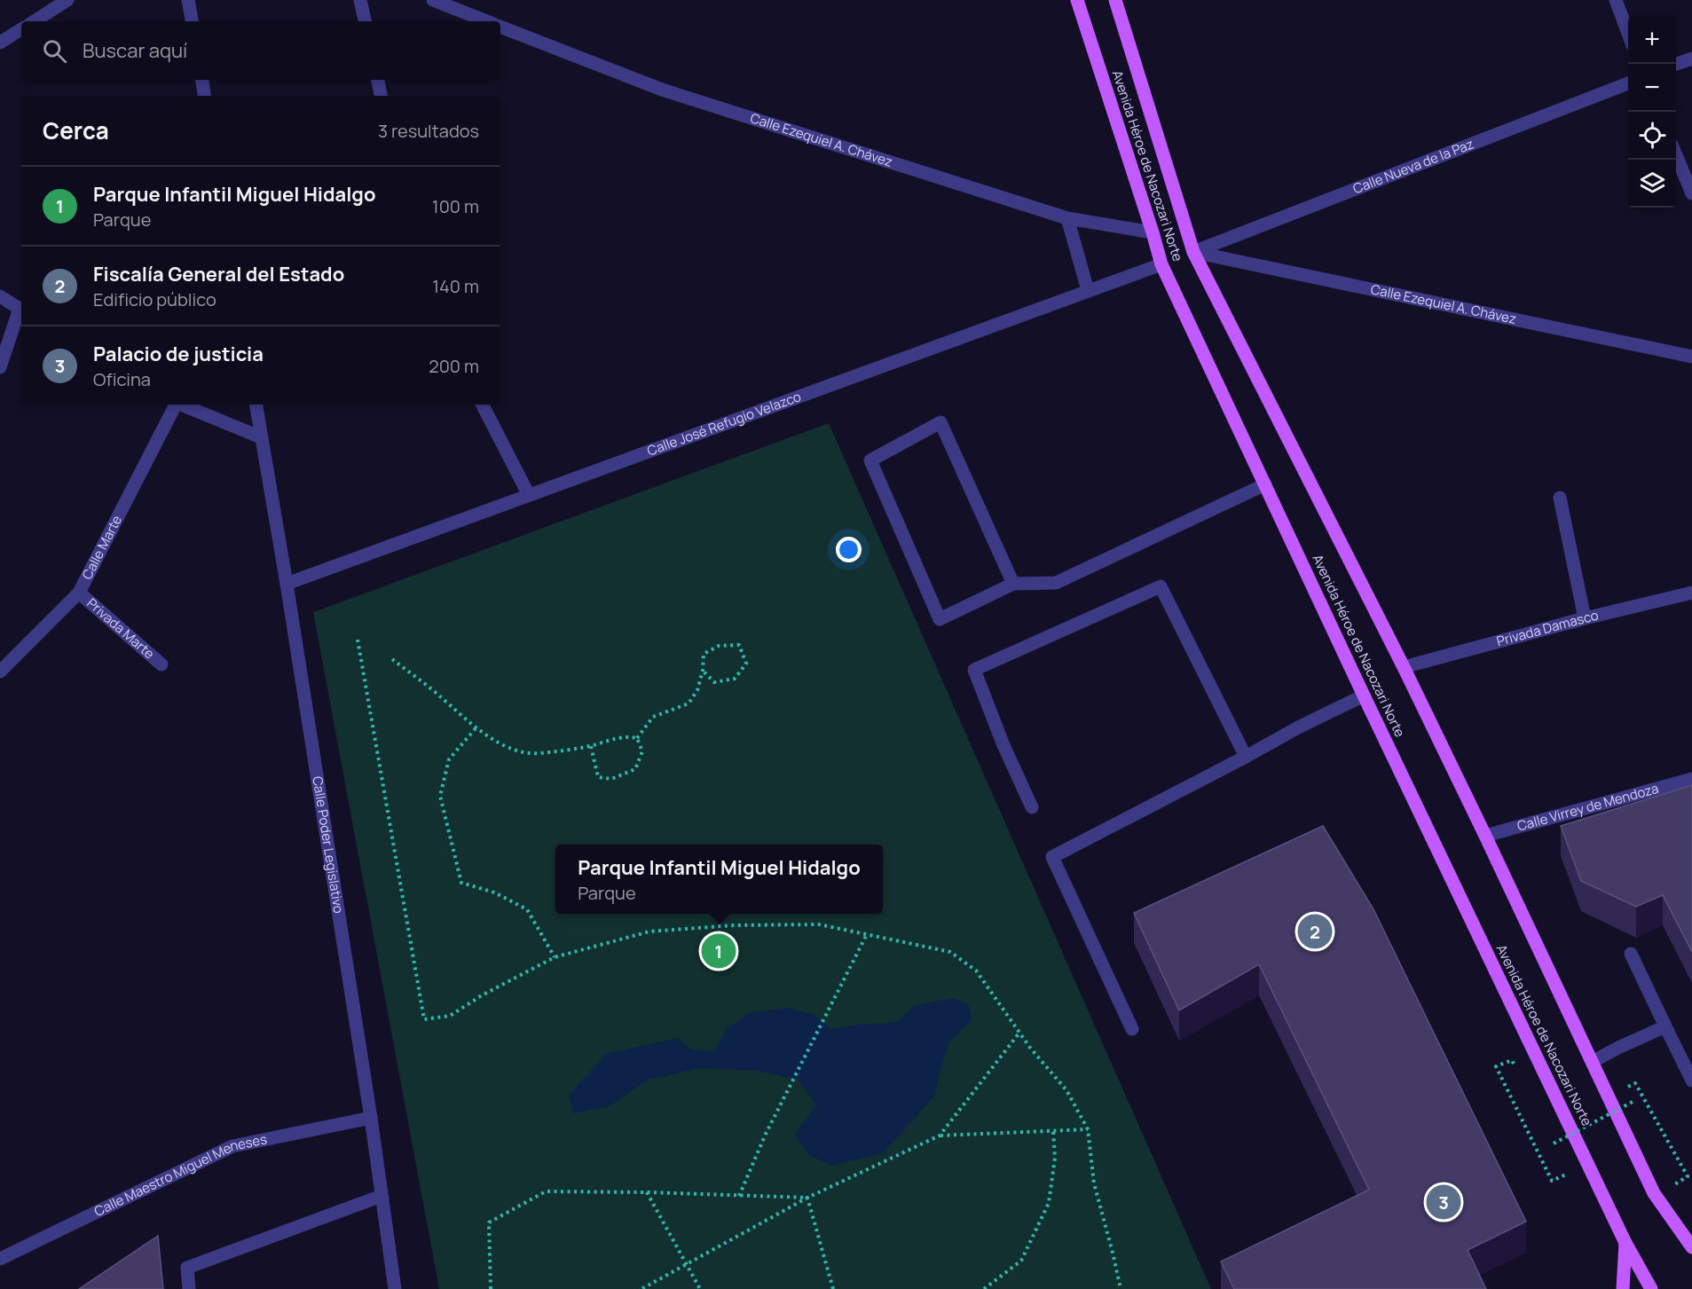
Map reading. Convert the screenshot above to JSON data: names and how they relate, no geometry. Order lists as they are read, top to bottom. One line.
{"streets":{"main road":["Avenida Héroe de Nacozari Norte"],"street":["Calle Ezequiel A. Chávez","Calle Nueva de la Paz","Calle José Refugio Velazco","Calle Marte","Privada Damasco","Privada Marte","Calle Virrey de Mendoza","Calle Poder Legislativo","Calle Maestro Miguel Meneses"]},"crossings":[["Calle Ezequiel A. Chávez","Avenida Héroe de Nacozari Norte"],["Calle Ezequiel A. Chávez","Calle Nueva de la Paz"],["Avenida Héroe de Nacozari Norte","Calle Nueva de la Paz"],["Avenida Héroe de Nacozari Norte","Calle José Refugio Velazco"],["Avenida Héroe de Nacozari Norte","Privada Damasco"],["Avenida Héroe de Nacozari Norte","Calle Virrey de Mendoza"],["Calle José Refugio Velazco","Calle Poder Legislativo"],["Calle Marte","Privada Marte"],["Calle Poder Legislativo","Calle Maestro Miguel Meneses"]],"page":{"map_buttons":["+","−"],"search":"Buscar aquí","heading":["Cerca","3 resultados"],"list":[{"mark":"1","name":"Parque Infantil Miguel Hidalgo","note":"Parque","value":"100 m"},{"mark":"2","name":"Fiscalía General del Estado","note":"Edificio público","value":"140 m"},{"mark":"3","name":"Palacio de justicia","note":"Oficina","value":"200 m"}],"popup":["Parque Infantil Miguel Hidalgo","Parque"],"pins":["2","1","3"]}}
